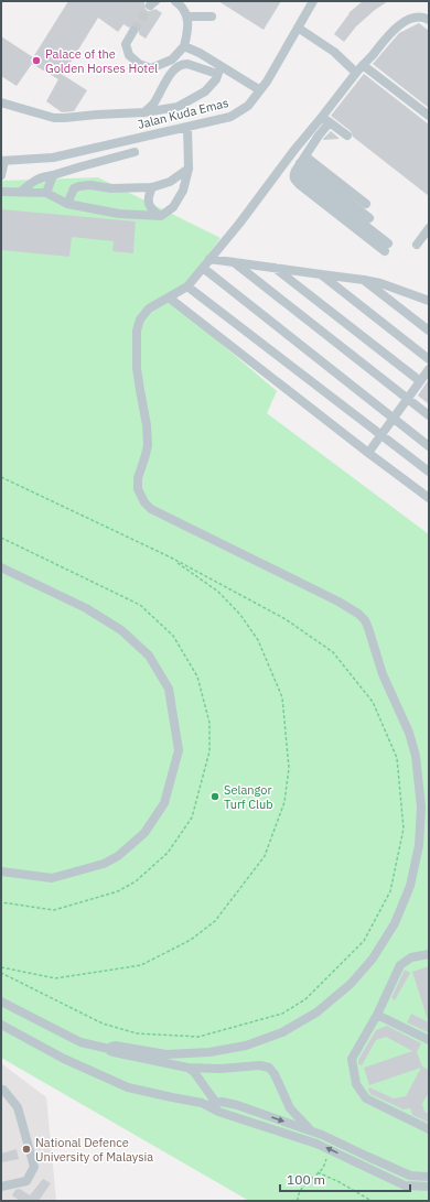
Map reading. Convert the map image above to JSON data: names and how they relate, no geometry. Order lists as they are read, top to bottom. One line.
{"streets":{"street":["Jalan Kuda Emas"]},"places":["Palace of the Golden Horses Hotel","Selangor Turf Club","National Defence University of Malaysia"],"scale_bar":"100 m"}
